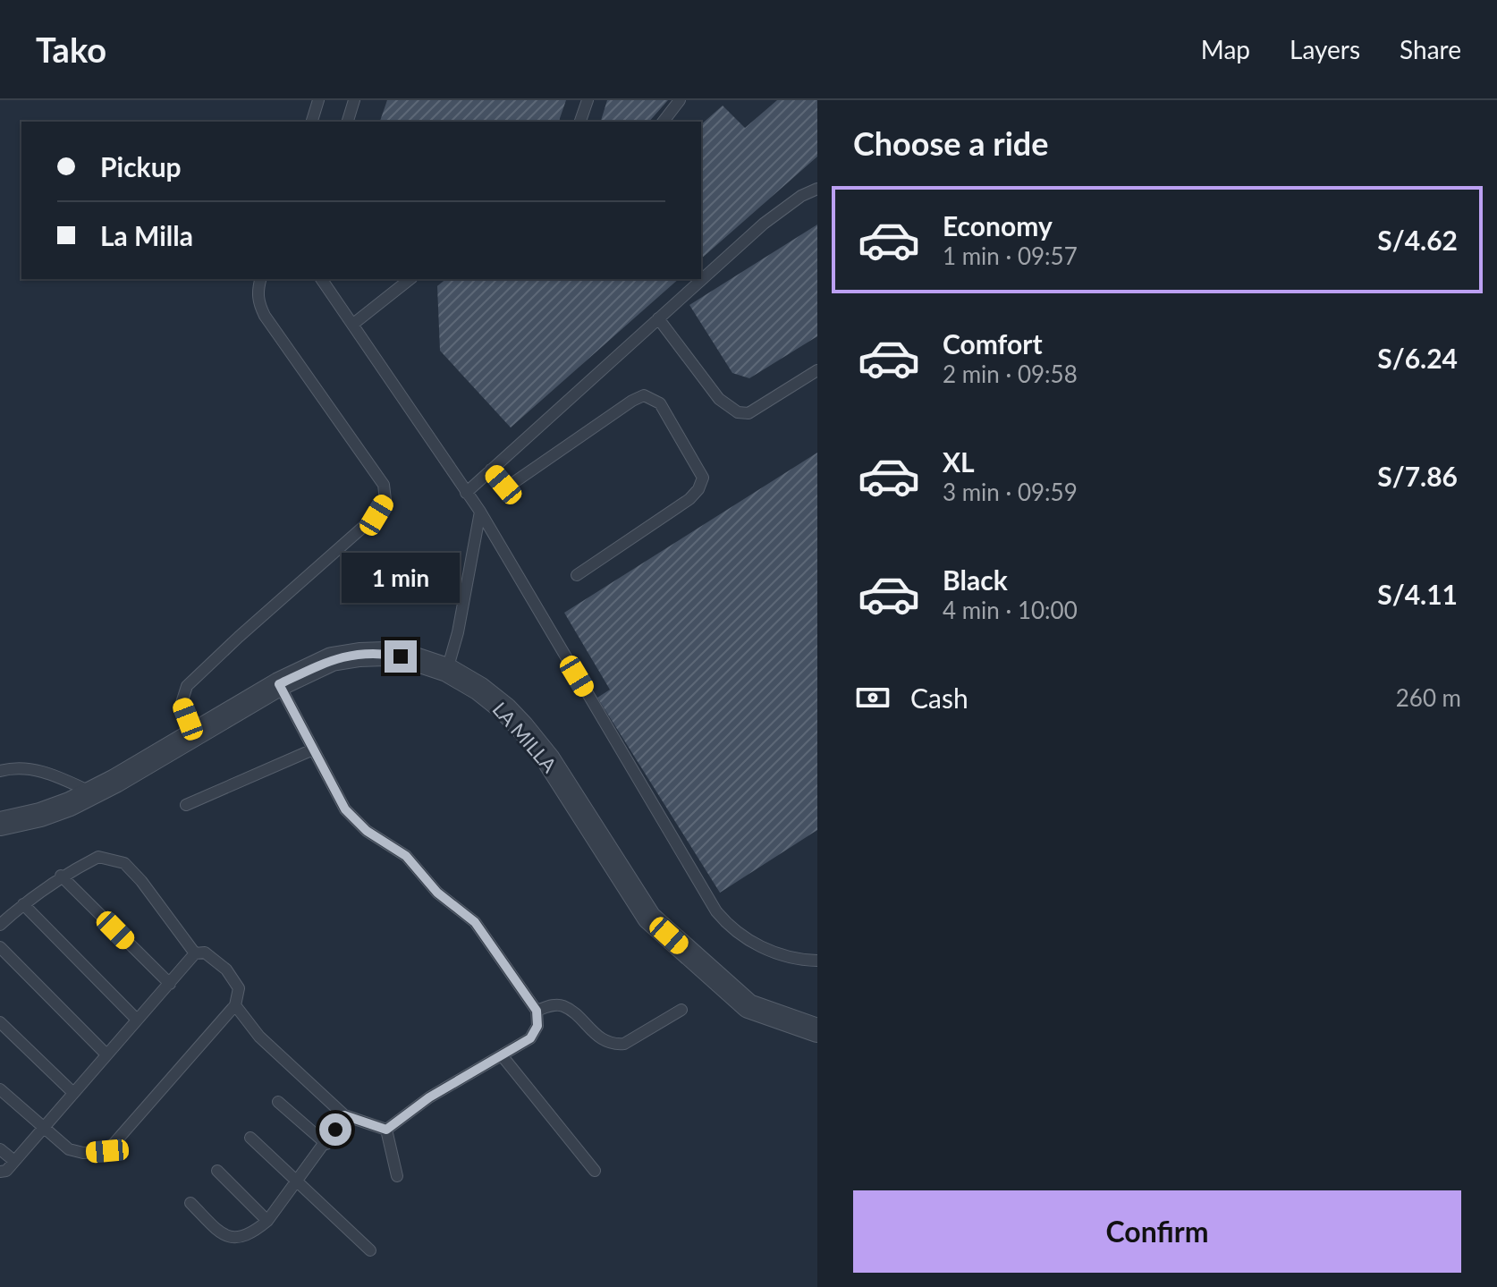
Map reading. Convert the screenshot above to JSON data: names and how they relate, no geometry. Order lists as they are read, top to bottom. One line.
{"streets":{"street":["LA MILLA"]},"page":{"header":"Tako","nav":["Map","Layers","Share"],"heading":"Choose a ride","banner":["Pickup","La Milla"],"list":[{"name":"Economy","note":"1 min · 09:57","value":"S/4.62"},{"name":"Comfort","note":"2 min · 09:58","value":"S/6.24"},{"name":"XL","note":"3 min · 09:59","value":"S/7.86"},{"name":"Black","note":"4 min · 10:00","value":"S/4.11"}],"bubble":"1 min","pay":["Cash","260 m"],"buttons":"Confirm"}}
